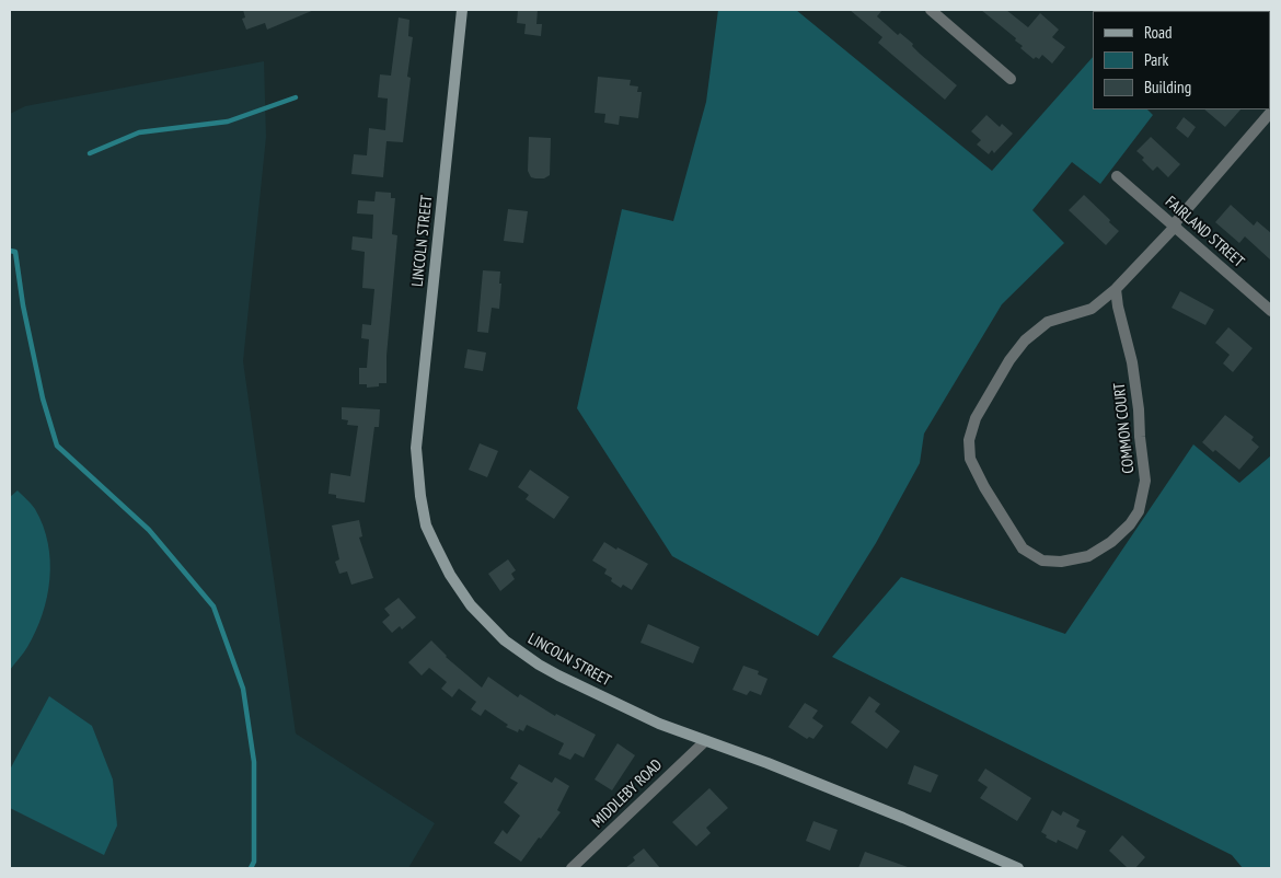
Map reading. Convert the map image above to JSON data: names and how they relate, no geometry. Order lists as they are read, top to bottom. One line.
{"streets":{"street":["FAIRLAND STREET","LINCOLN STREET","COMMON COURT","MIDDLEBY ROAD"]},"crossings":[["FAIRLAND STREET","COMMON COURT"],["LINCOLN STREET","MIDDLEBY ROAD"]],"legend":["Road","Park","Building"]}
